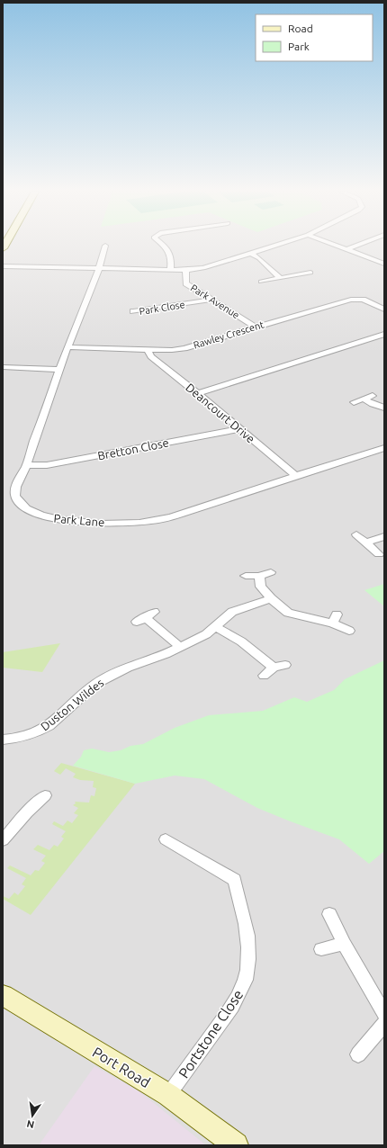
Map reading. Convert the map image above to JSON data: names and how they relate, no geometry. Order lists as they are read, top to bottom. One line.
{"streets":{"street":["Park Avenue","Park Close","Rawley Crescent","Deancourt Drive","Bretton Close","Park Lane","Duston Wildes","Portstone Close","Port Road"]},"crossings":[["Park Avenue","Park Close"],["Park Avenue","Rawley Crescent"],["Rawley Crescent","Deancourt Drive"],["Rawley Crescent","Park Lane"],["Deancourt Drive","Bretton Close"],["Deancourt Drive","Park Lane"],["Bretton Close","Park Lane"],["Portstone Close","Port Road"]],"legend":["Road","Park"],"north":"bottom"}
